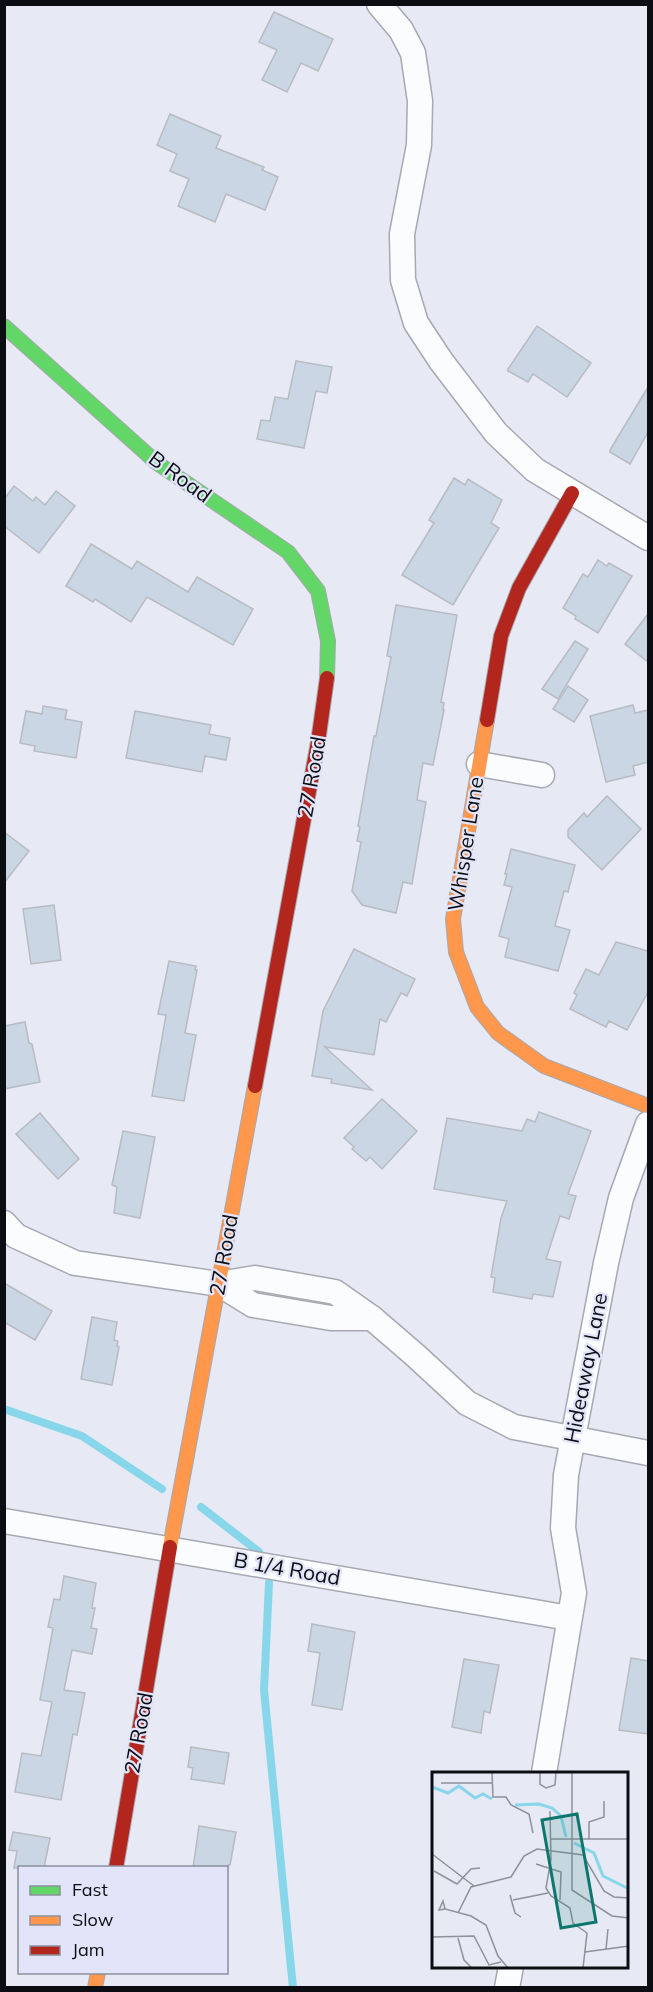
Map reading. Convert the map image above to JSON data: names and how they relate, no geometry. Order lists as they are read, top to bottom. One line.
{"streets":{"street":["B Road","27 Road","Whisper Lane","Hideaway Lane","B 1/4 Road"]},"crossings":[["B Road","27 Road"],["27 Road","B 1/4 Road"],["Hideaway Lane","B 1/4 Road"]],"legend":["Fast","Slow","Jam"]}
